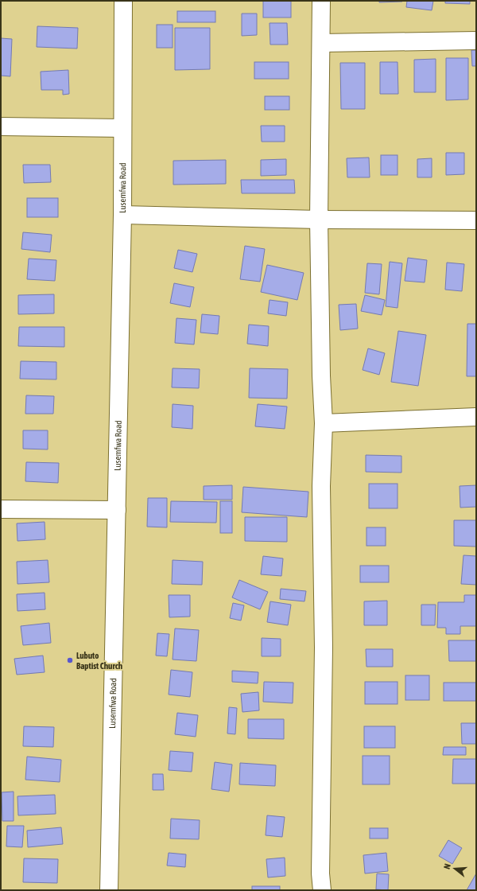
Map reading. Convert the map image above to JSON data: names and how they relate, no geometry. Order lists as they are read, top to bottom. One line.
{"streets":{"street":["Lusemfwa Road"]},"places":["Lubuto Baptist Church"],"north":"left"}
